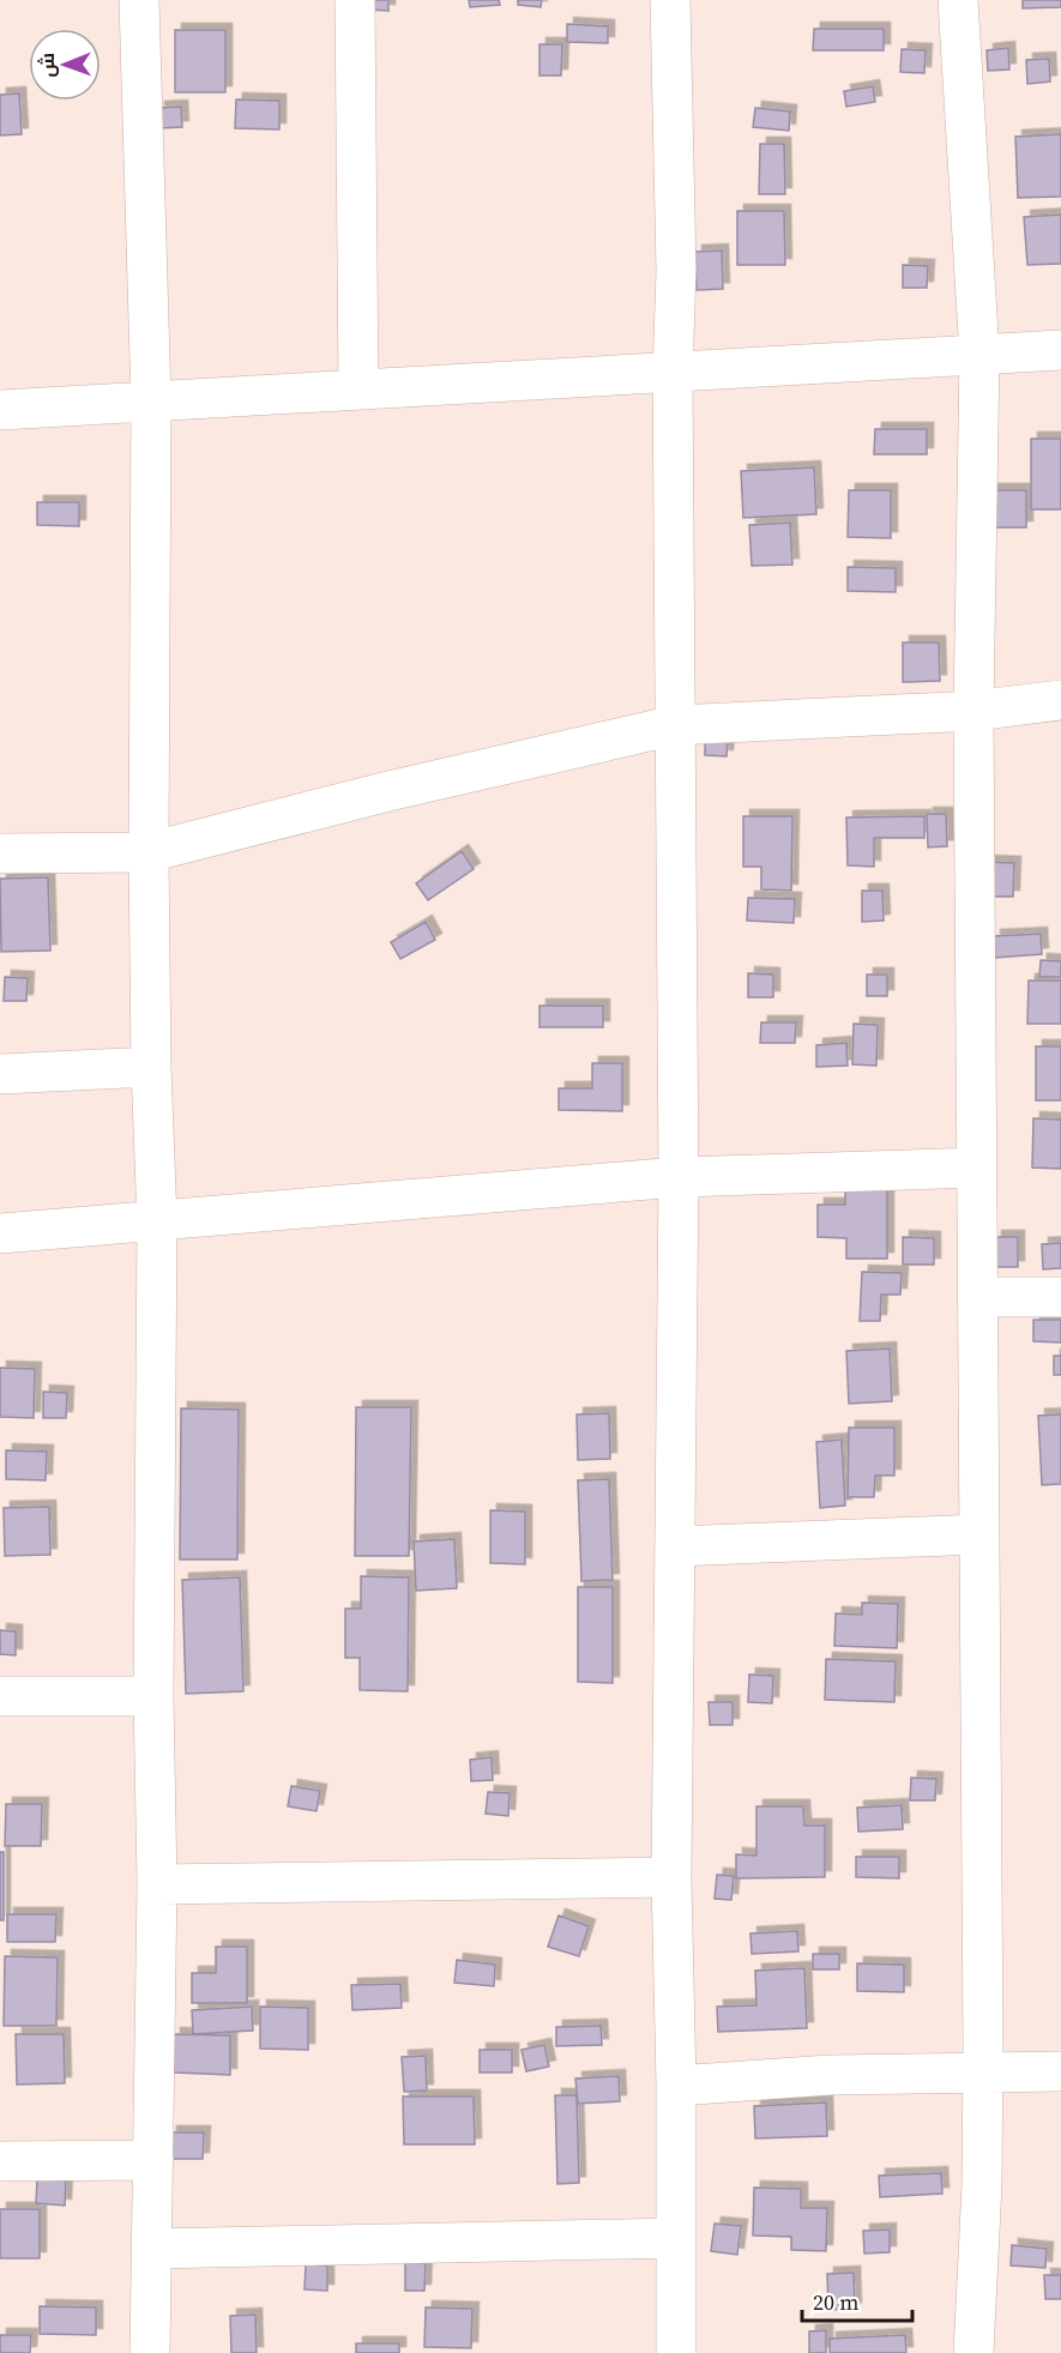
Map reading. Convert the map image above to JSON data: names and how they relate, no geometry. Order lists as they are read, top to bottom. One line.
{"scale_bar":"20 m","north":"left"}
